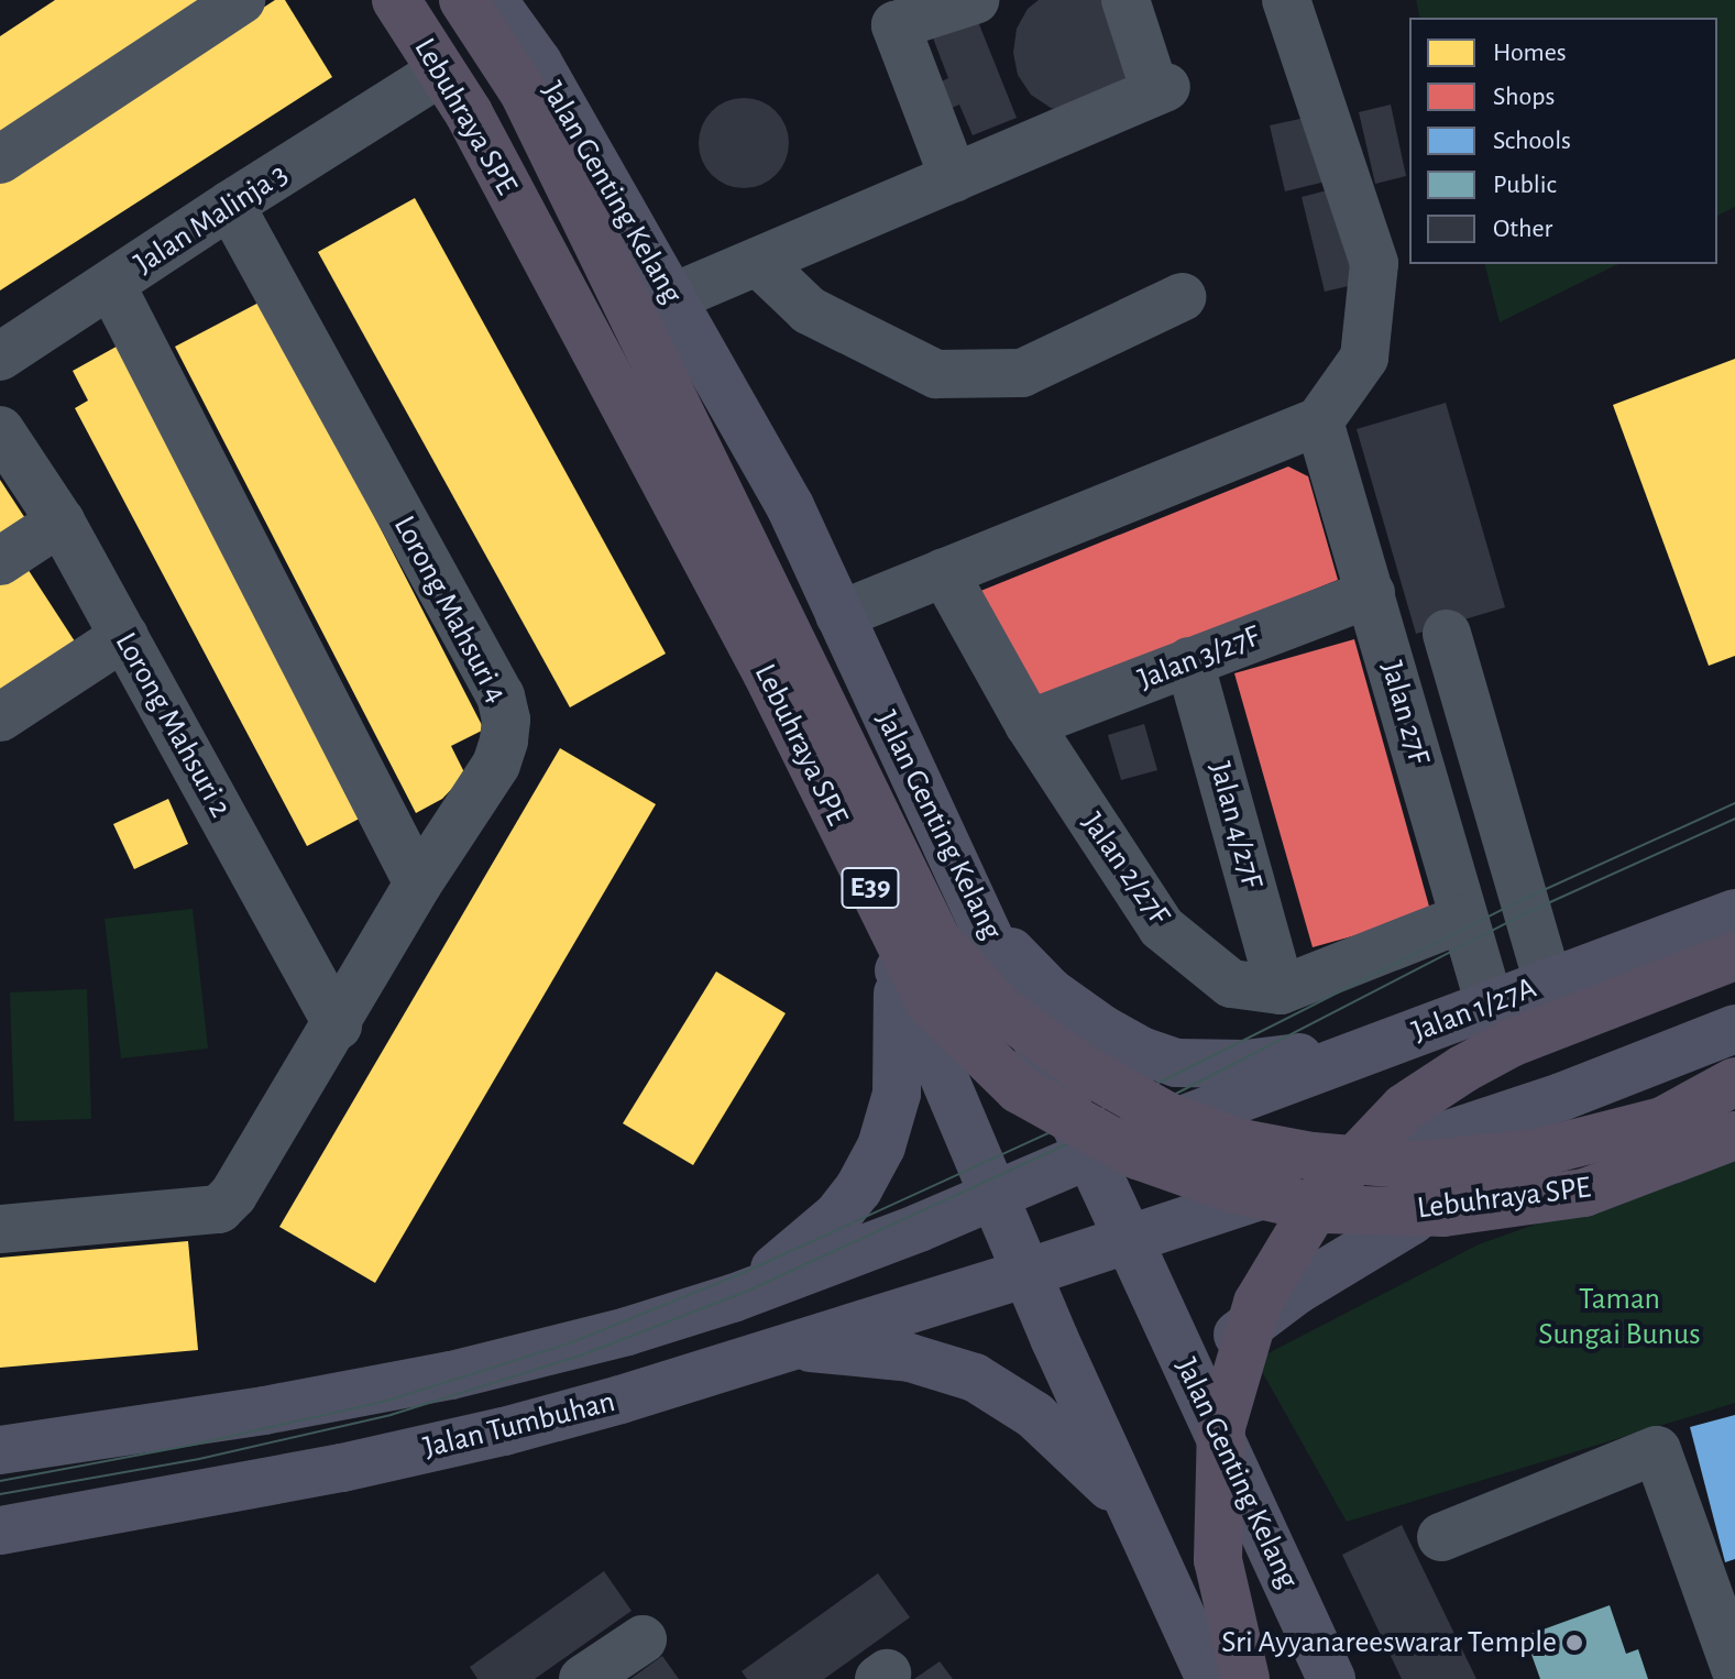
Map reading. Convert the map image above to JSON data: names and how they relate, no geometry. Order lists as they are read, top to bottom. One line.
{"streets":{"highway":["Lebuhraya SPE","E39"],"main road":["Jalan Genting Kelang","Jalan 1/27A","Jalan Tumbuhan"],"street":["Jalan Malinja 3","Lorong Mahsuri 4","Jalan 3/27F","Jalan 27F","Lorong Mahsuri 2","Jalan 4/27F","Jalan 2/27F"]},"crossings":[["Jalan Genting Kelang","Jalan 1/27A"],["Jalan Malinja 3","Lorong Mahsuri 4"],["Lorong Mahsuri 4","Lorong Mahsuri 2"],["Jalan 3/27F","Jalan 27F"],["Jalan 3/27F","Jalan 4/27F"],["Jalan 3/27F","Jalan 2/27F"],["Jalan 27F","Jalan 2/27F"],["Jalan 27F","Jalan 1/27A"],["Jalan 4/27F","Jalan 2/27F"],["Jalan 1/27A","Jalan Tumbuhan"]],"parks":["Taman Sungai Bunus"],"places":["Sri Ayyanareeswarar Temple"],"legend":["Homes","Shops","Schools","Public","Other"]}
